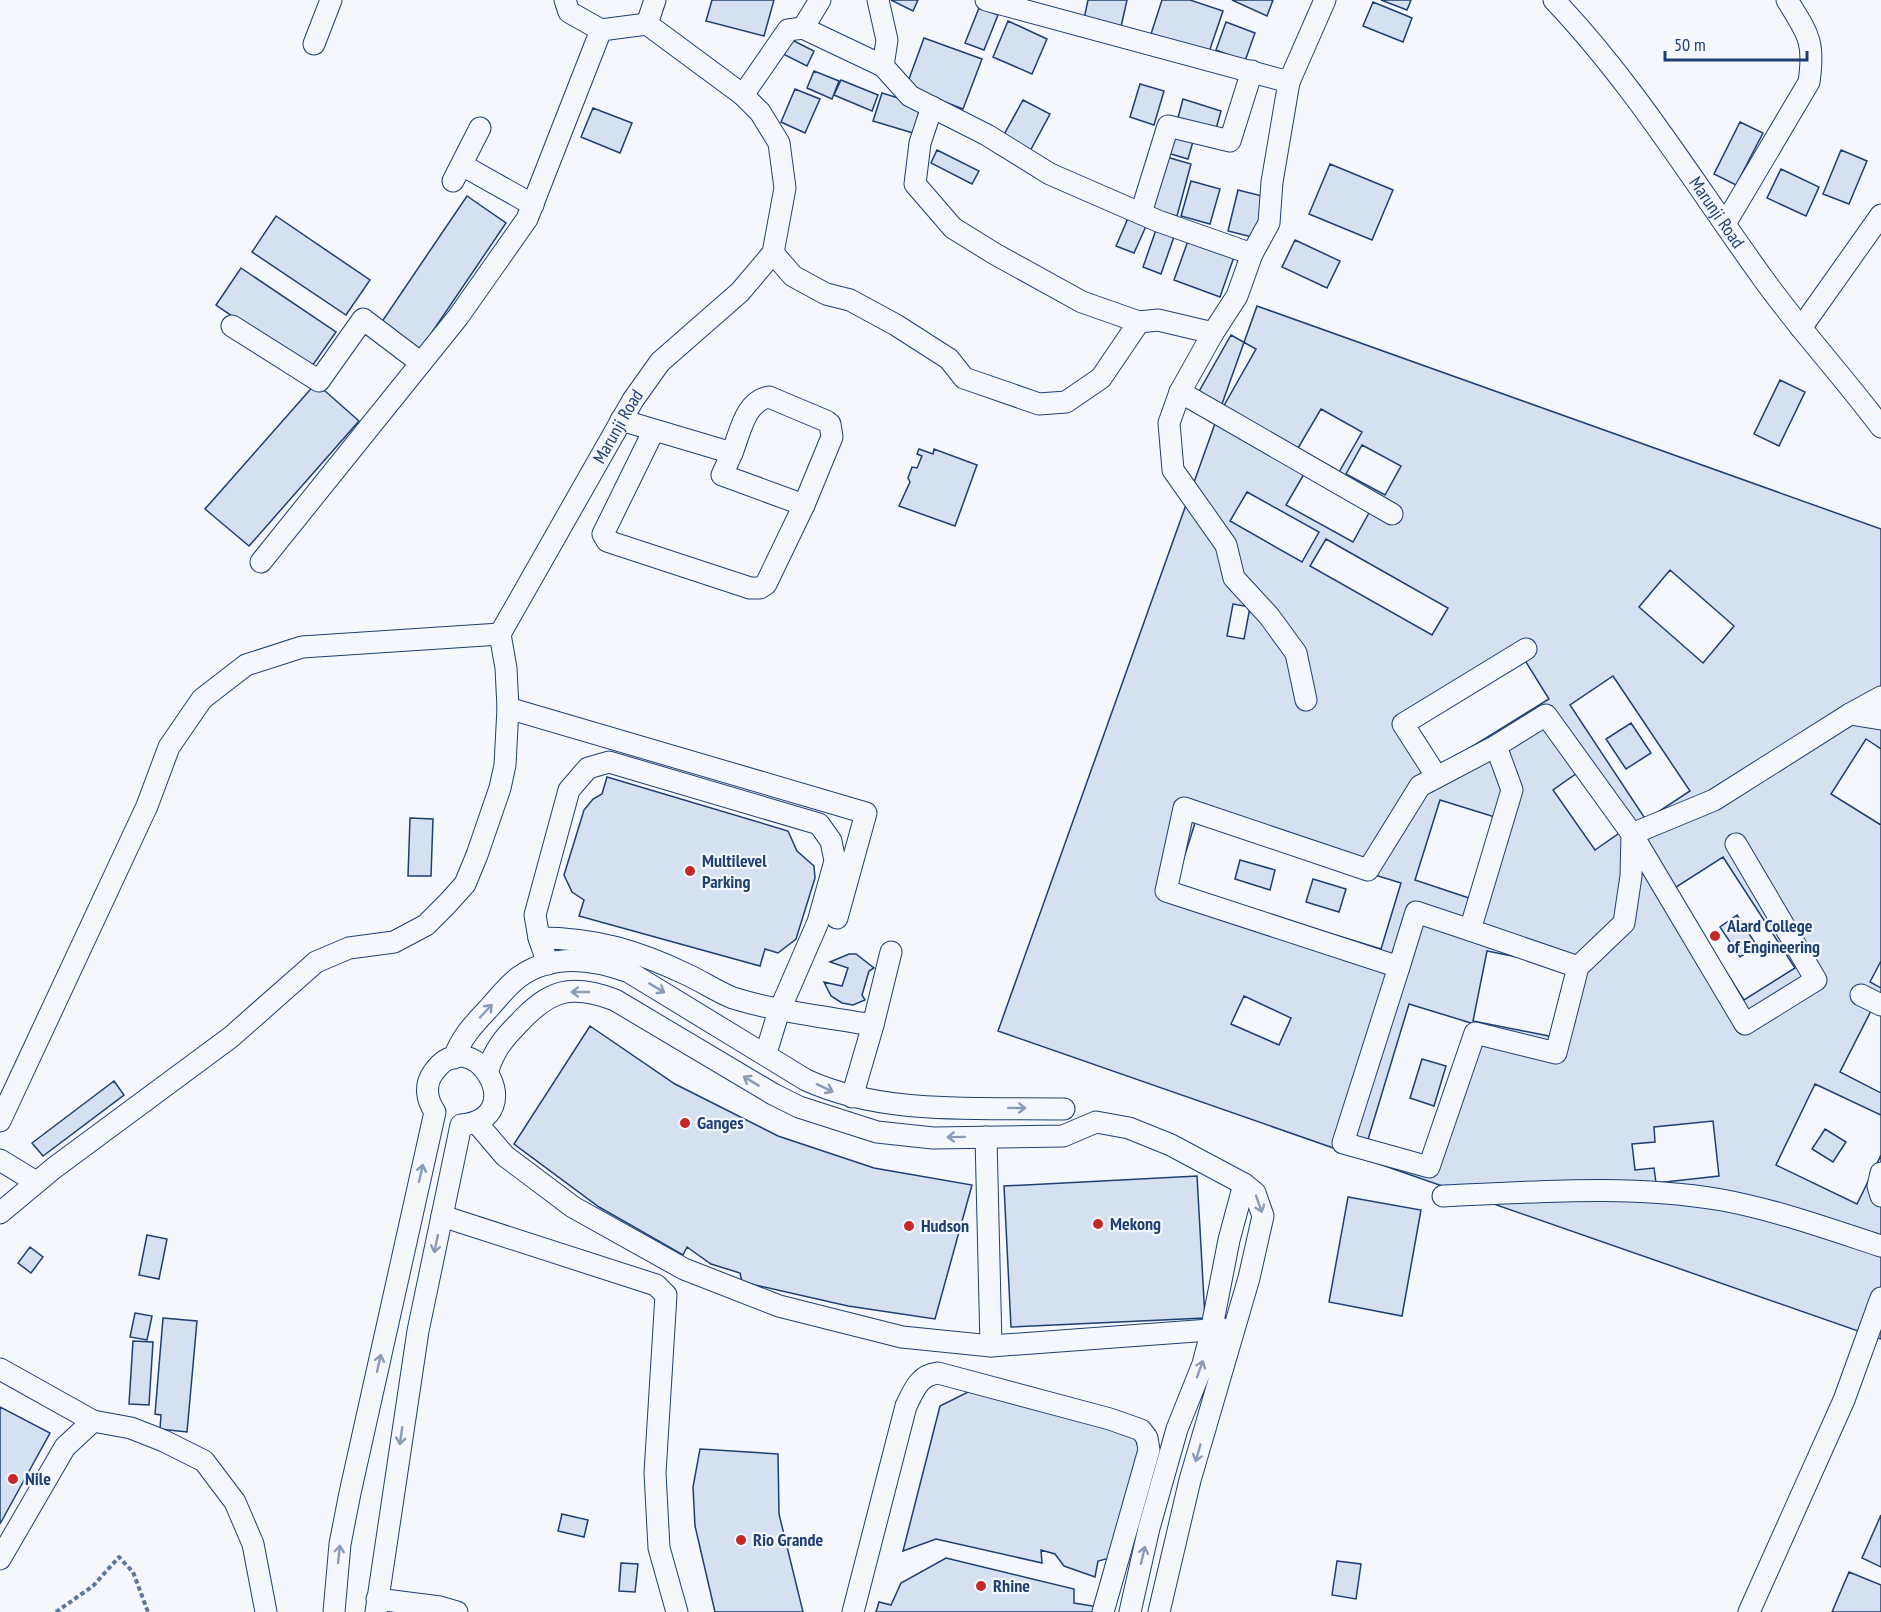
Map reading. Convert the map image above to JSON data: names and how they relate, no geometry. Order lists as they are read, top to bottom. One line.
{"streets":{"street":["Marunji Road"]},"places":["Multilevel Parking","Alard College of Engineering","Ganges","Mekong","Hudson","Nile","Rio Grande","Rhine"],"scale_bar":"50 m"}
